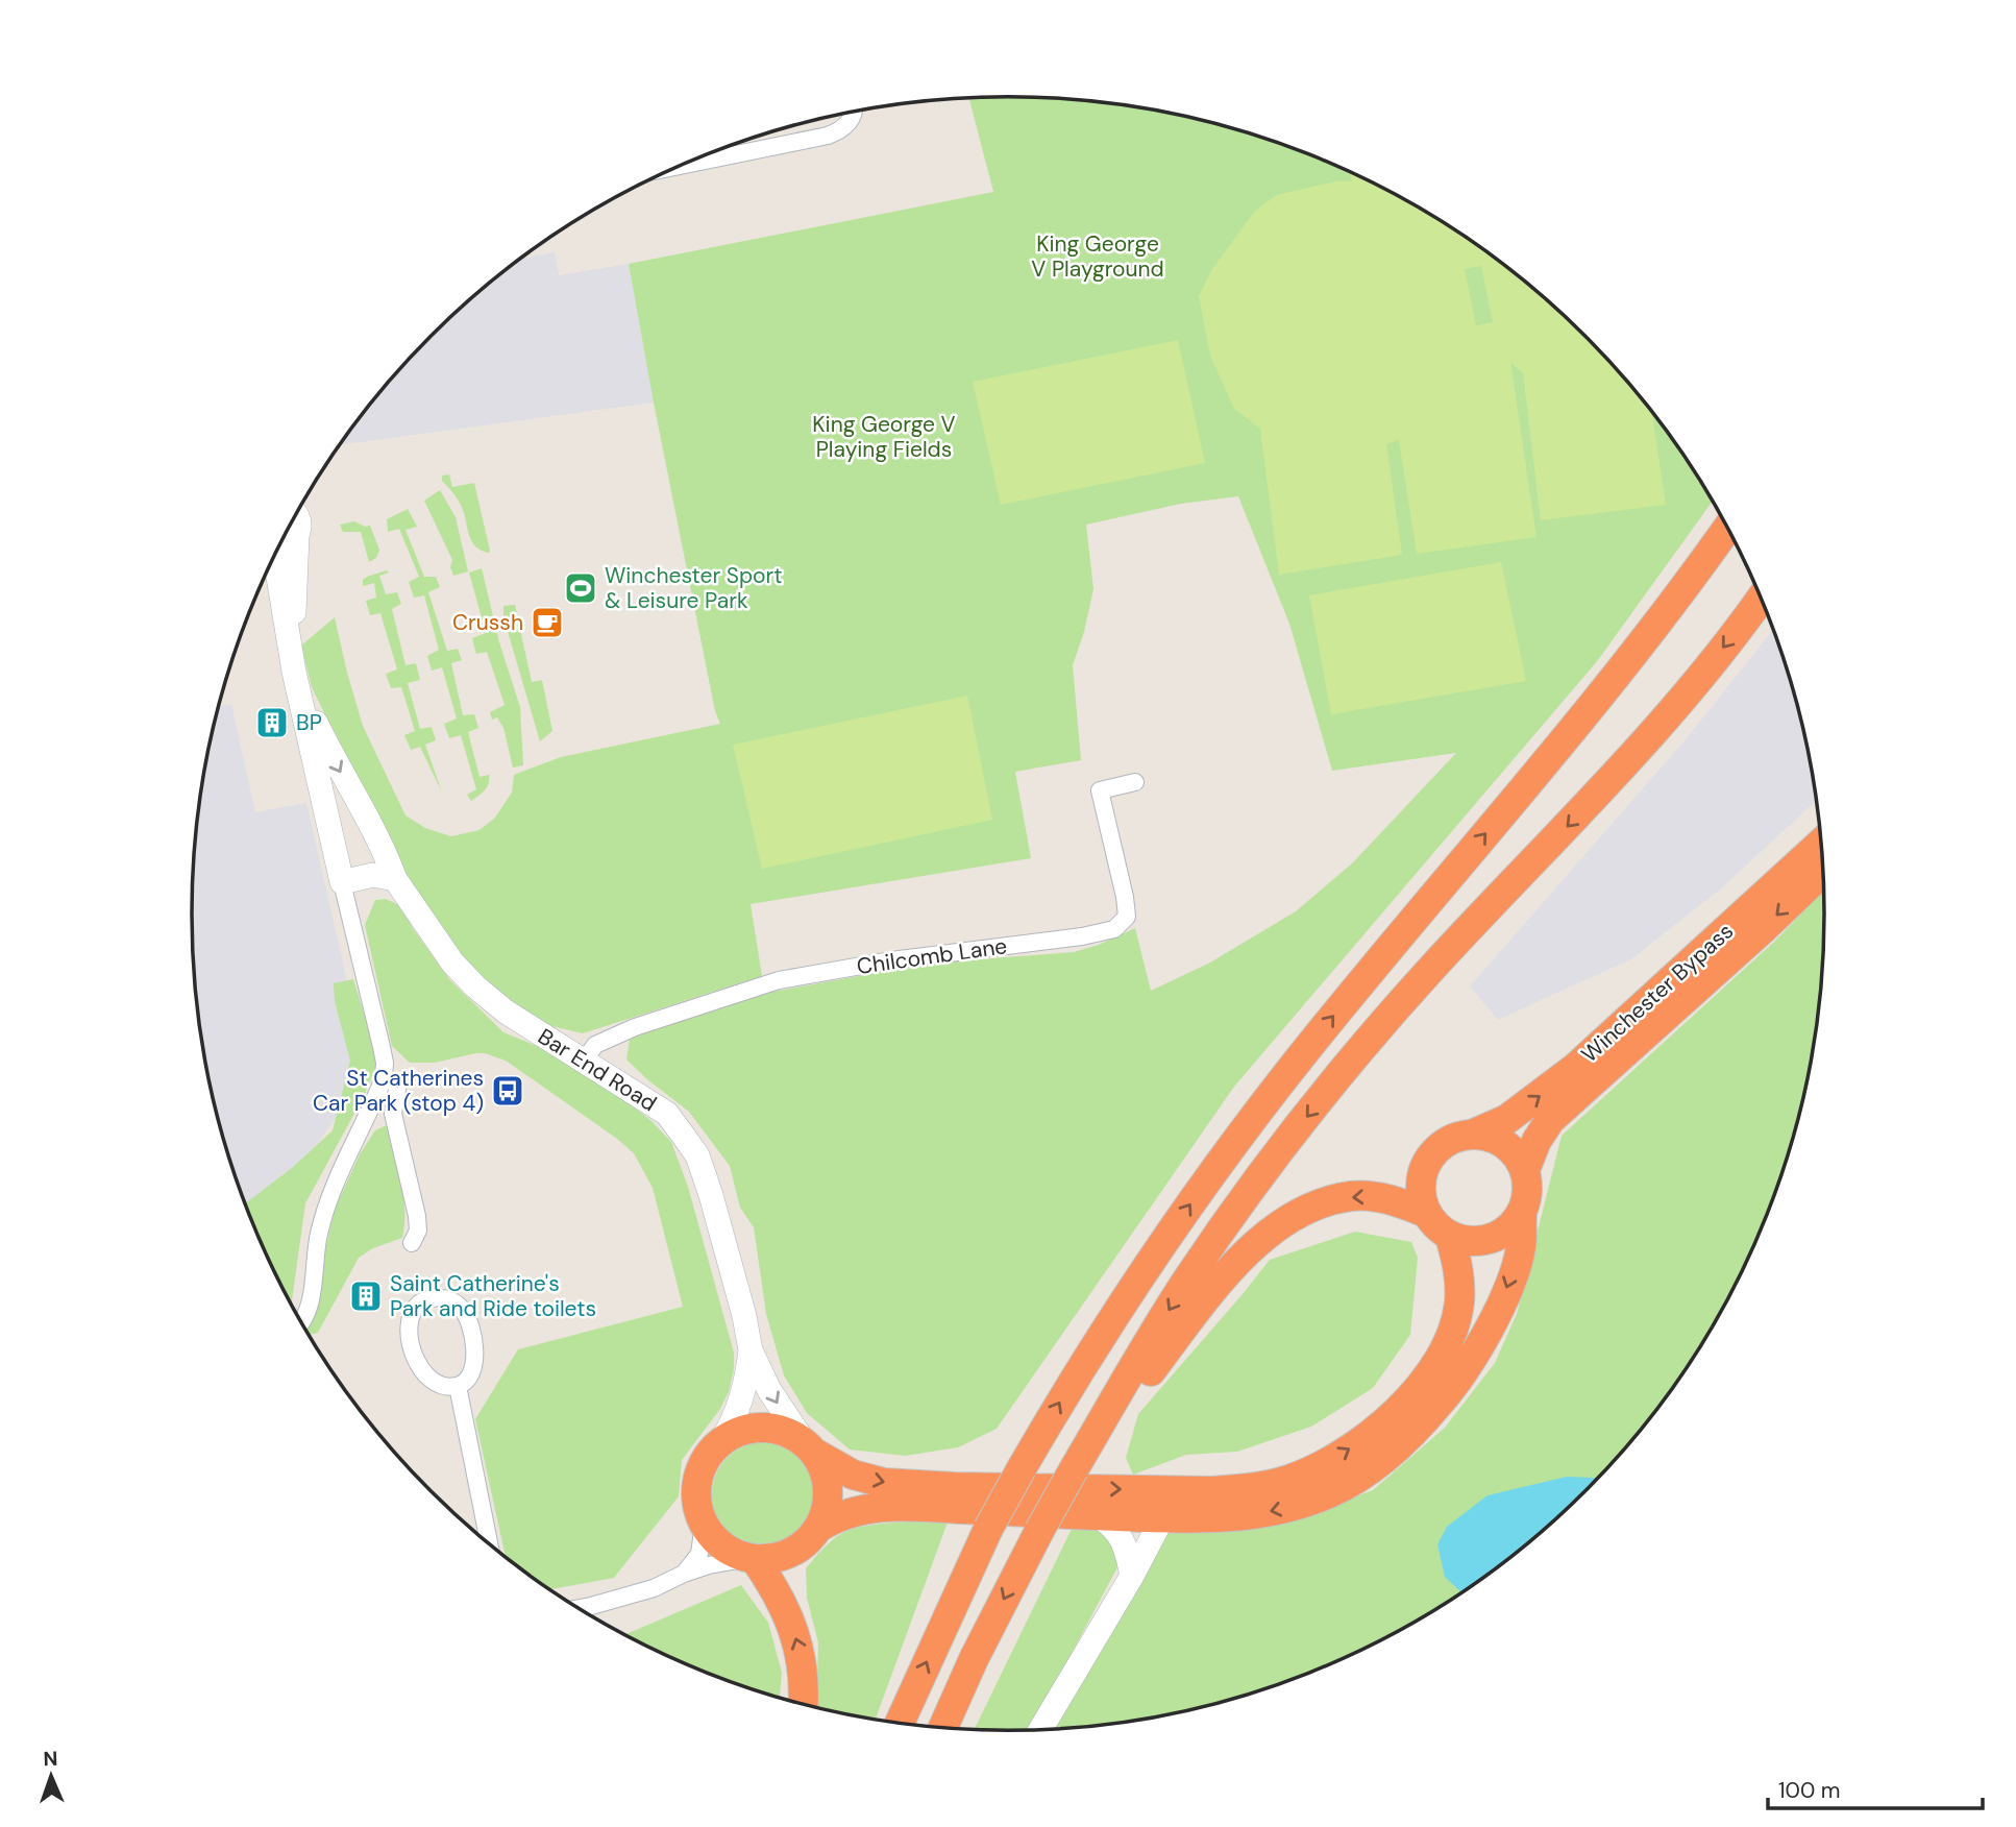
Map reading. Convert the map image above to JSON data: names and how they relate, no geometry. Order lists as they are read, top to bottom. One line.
{"streets":{"highway":["Winchester Bypass"],"main road":["Bar End Road"],"street":["Chilcomb Lane"]},"crossings":[["Chilcomb Lane","Bar End Road"]],"parks":["King George V Playground","King George V Playing Fields"],"places":{"sports":["Winchester Sport & Leisure Park"],"cafe":["Crussh"],"building":["BP","Saint Catherine's Park and Ride toilets"],"bus stop":["St Catherines Car Park (stop 4)"]},"scale_bar":"100 m","north":"top"}
